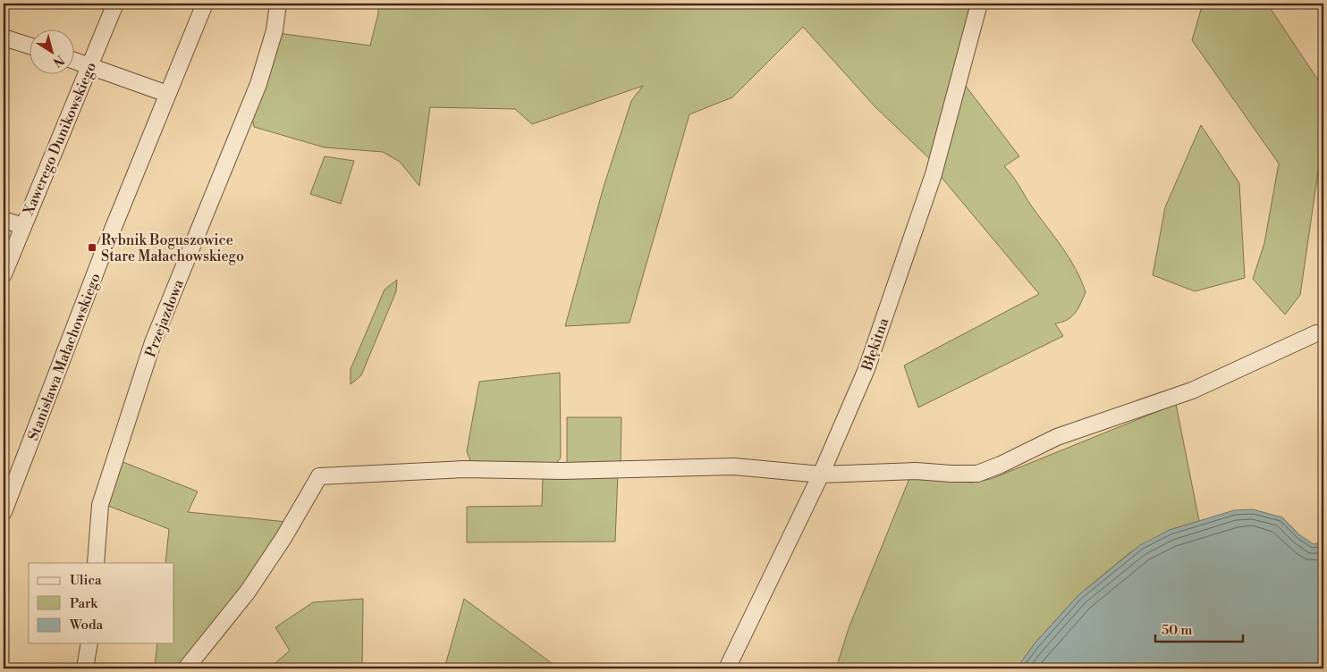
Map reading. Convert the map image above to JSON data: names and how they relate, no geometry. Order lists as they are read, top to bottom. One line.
{"streets":{"street":["Xawerego Dunikowskiego","Przejazdowa","Błękitna","Stanisława Małachowskiego"]},"places":{"transit":["Rybnik Boguszowice Stare Małachowskiego"]},"legend":["Ulica","Park","Woda"],"scale_bar":"50 m","north":"bottom right"}
